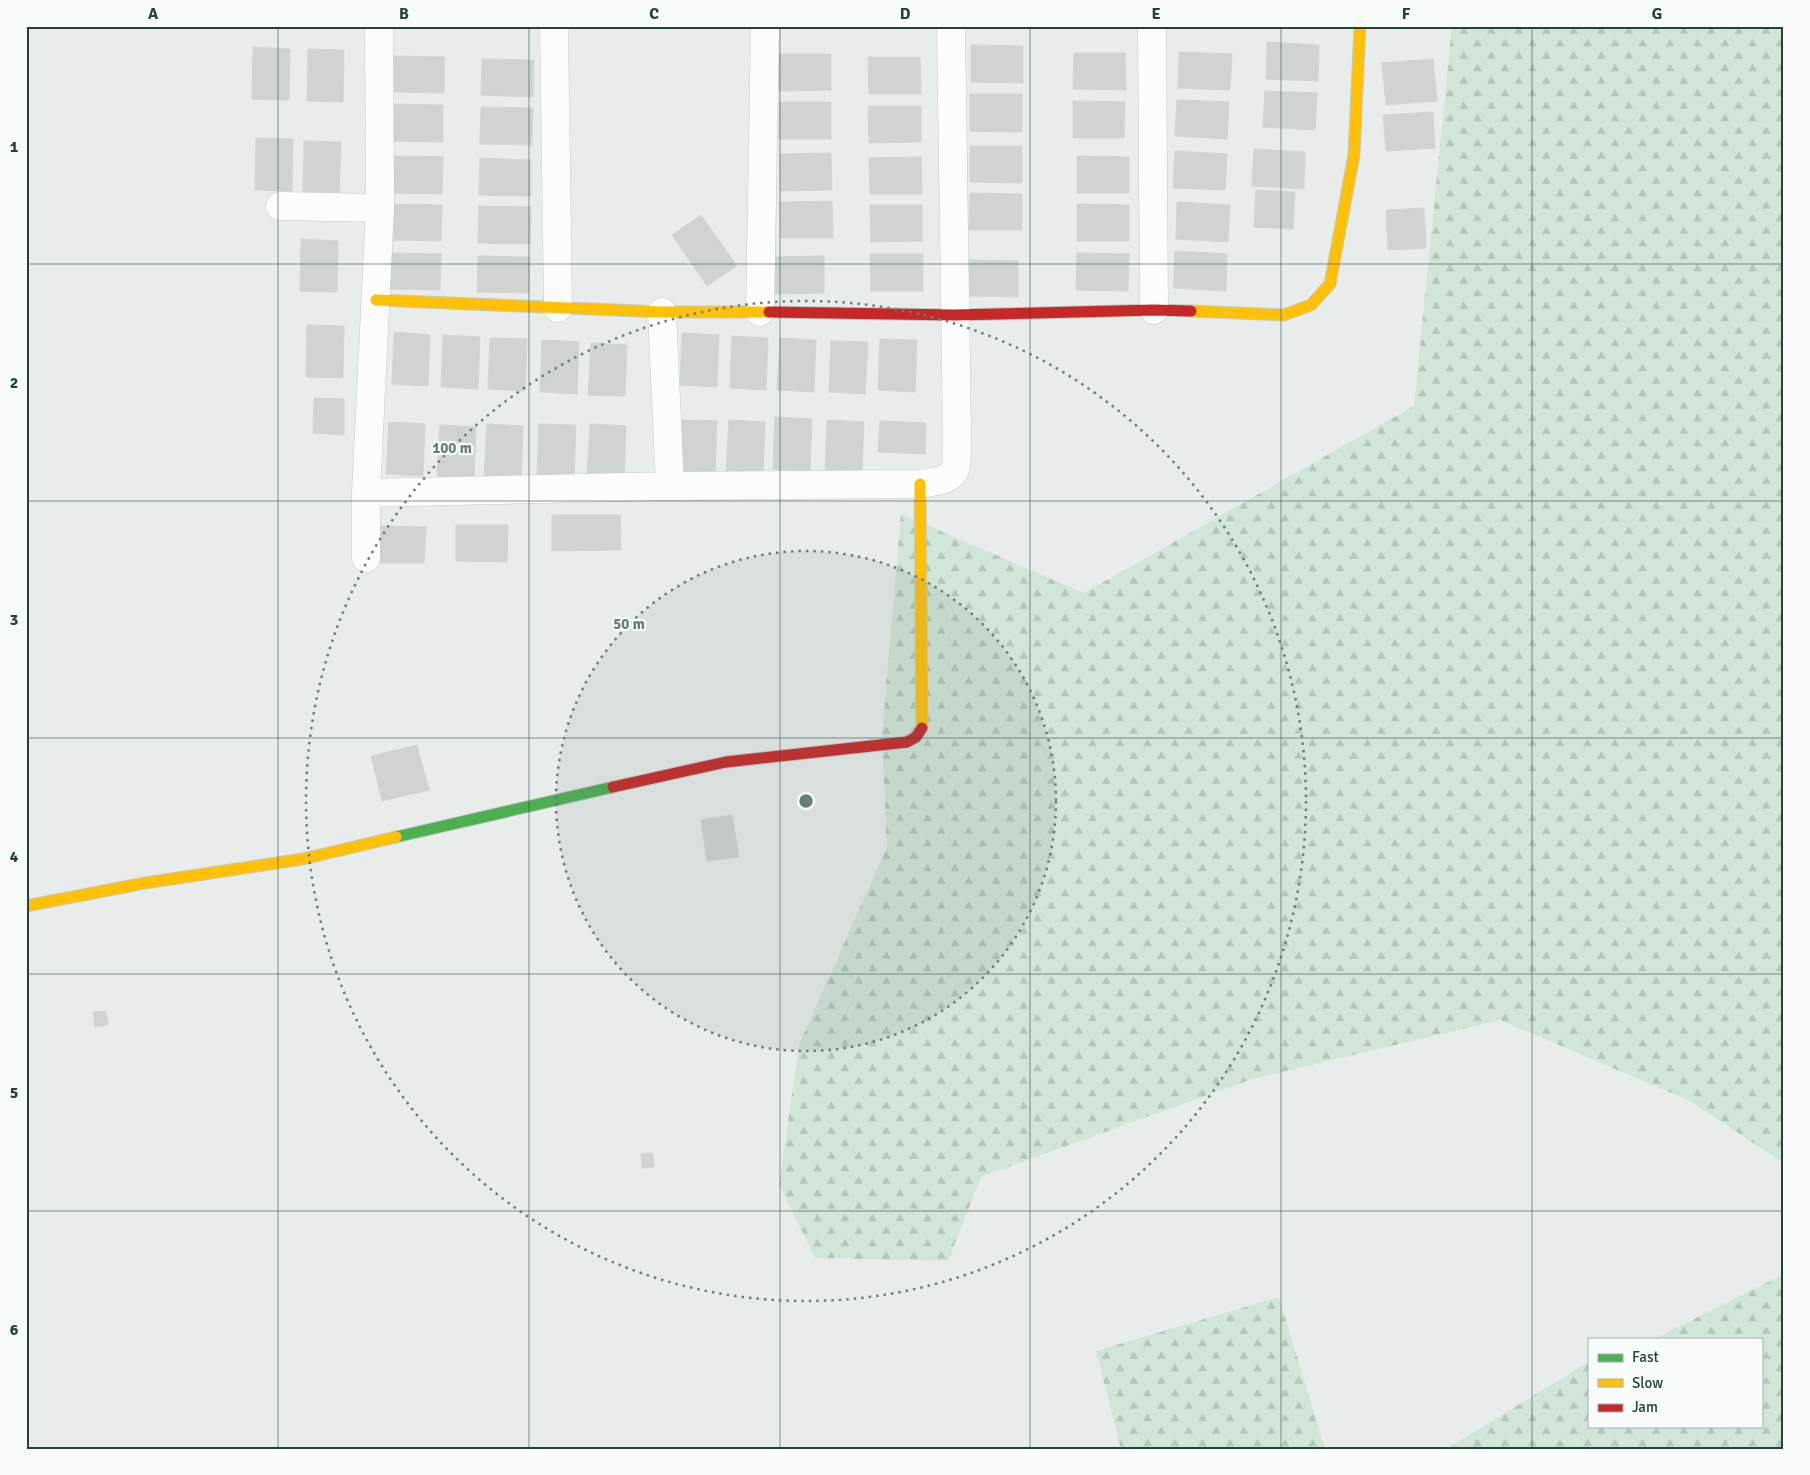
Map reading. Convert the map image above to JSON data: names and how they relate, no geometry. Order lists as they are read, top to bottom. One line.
{"legend":["Fast","Slow","Jam"],"grid":{"columns":["A","B","C","D","E","F","G"],"rows":["1","2","3","4","5","6"]},"rings":["100 m","50 m"]}
